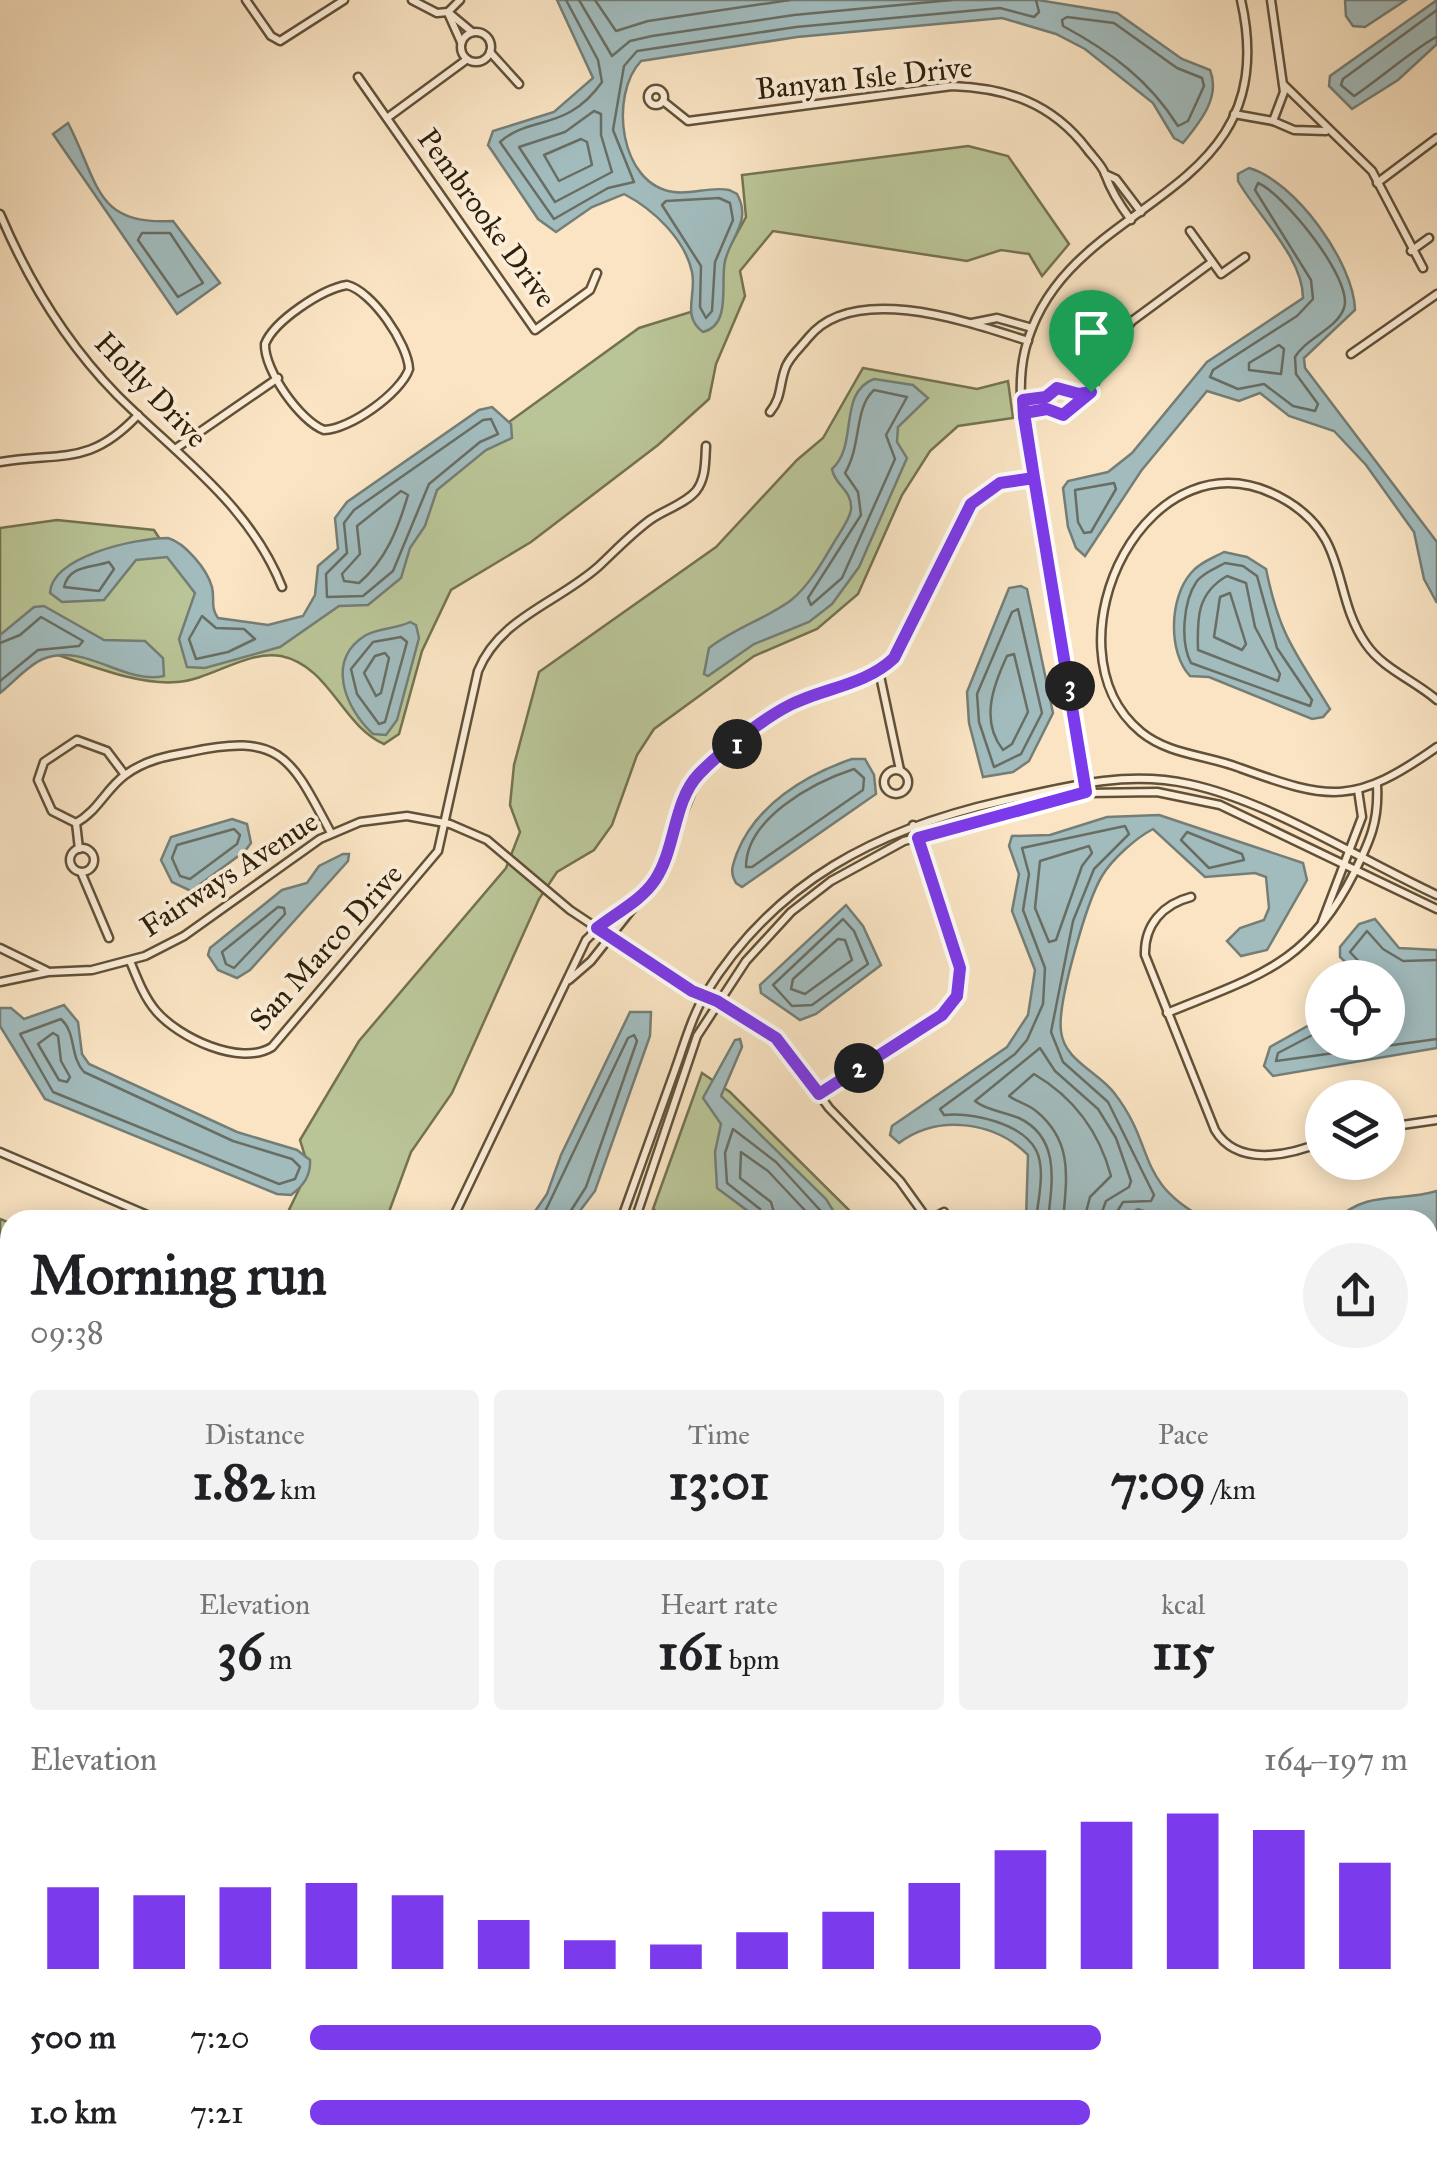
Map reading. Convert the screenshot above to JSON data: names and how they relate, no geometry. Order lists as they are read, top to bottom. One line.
{"streets":{"street":["Banyan Isle Drive","Pembrooke Drive","Holly Drive","Fairways Avenue","San Marco Drive"]},"crossings":[["Fairways Avenue","San Marco Drive"]],"page":{"pins":["3","1","2"],"heading":["Morning run","09:38"],"stats":[["Distance","1.82 km"],["Time","13:01"],["Pace","7:09 /km"],["Elevation","36 m"],["Heart rate","161 bpm"],["kcal","115"]],"chart":["Elevation","164–197 m"],"list":[{"name":"500 m","note":"7:20"},{"name":"1.0 km","note":"7:21"}]}}
